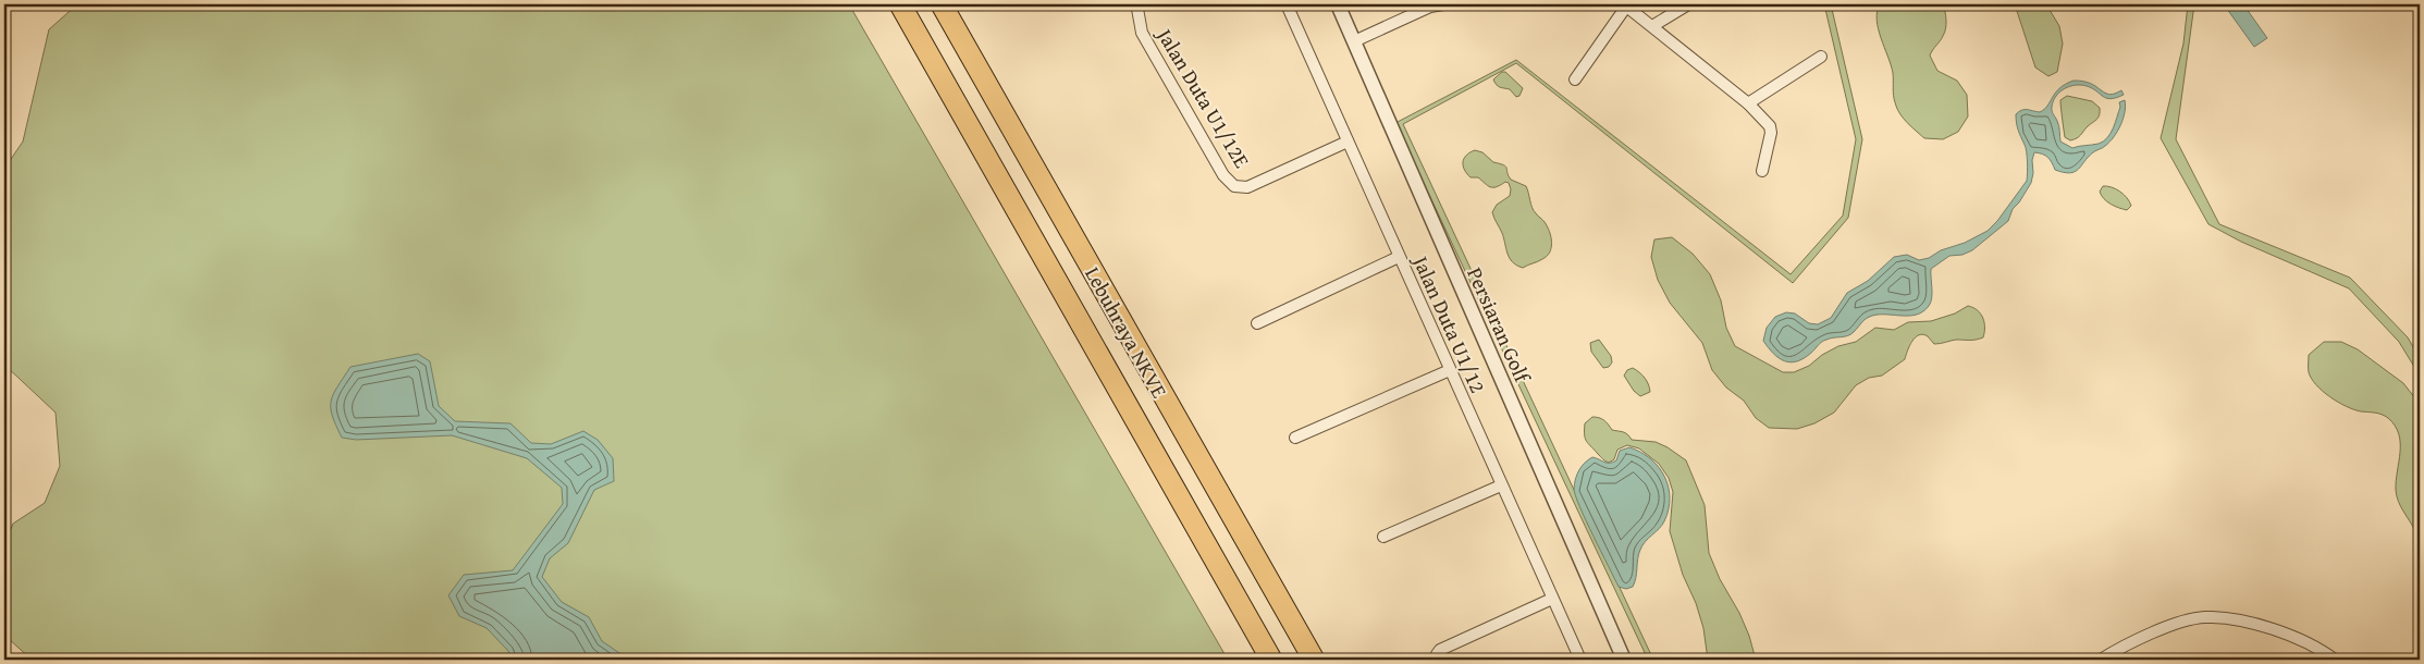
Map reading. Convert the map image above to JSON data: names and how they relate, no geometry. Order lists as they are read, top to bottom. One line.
{"streets":{"highway":["Lebuhraya NKVE"],"street":["Jalan Duta U1/12E","Jalan Duta U1/12","Persiaran Golf"]},"crossings":[["Jalan Duta U1/12E","Jalan Duta U1/12"]]}
